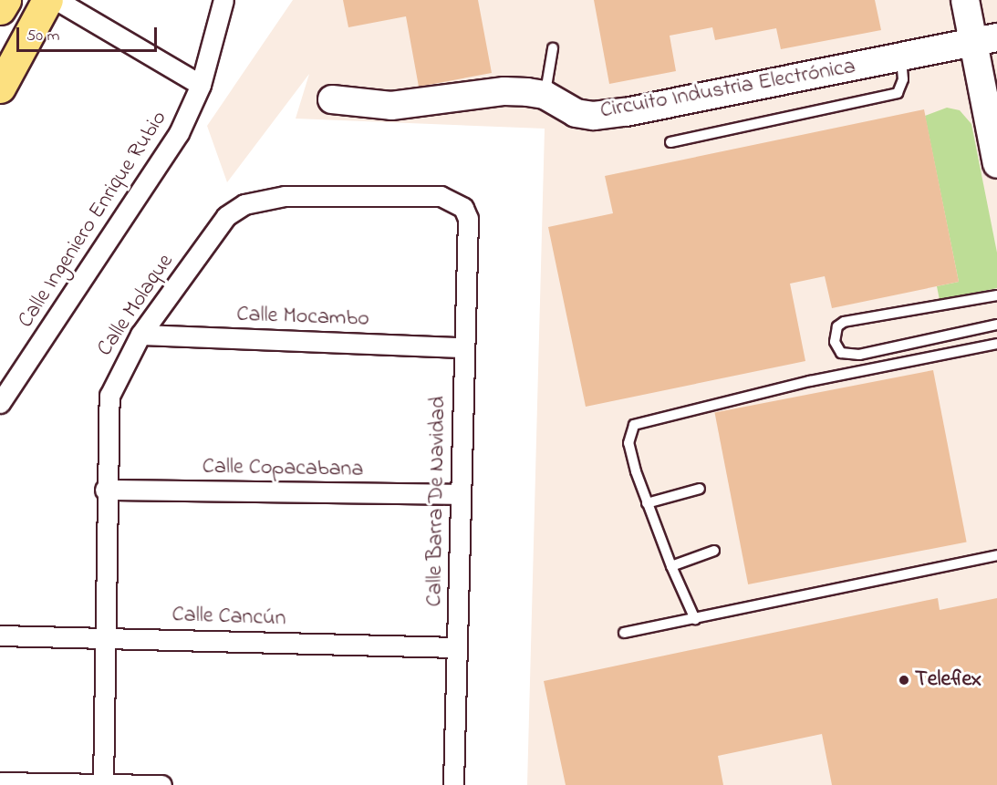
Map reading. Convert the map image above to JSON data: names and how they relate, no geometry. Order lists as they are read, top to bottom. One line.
{"streets":{"street":["Circuito Industria Electrónica","Calle Ingeniero Enrique Rubio","Calle Molaque","Calle Mocambo","Calle Copacabana","Calle Barra De Navidad","Calle Cancún"]},"crossings":[["Calle Molaque","Calle Mocambo"],["Calle Molaque","Calle Copacabana"],["Calle Molaque","Calle Barra De Navidad"],["Calle Molaque","Calle Cancún"],["Calle Mocambo","Calle Barra De Navidad"],["Calle Copacabana","Calle Barra De Navidad"],["Calle Barra De Navidad","Calle Cancún"]],"places":["Teleflex"],"scale_bar":"50 m"}
